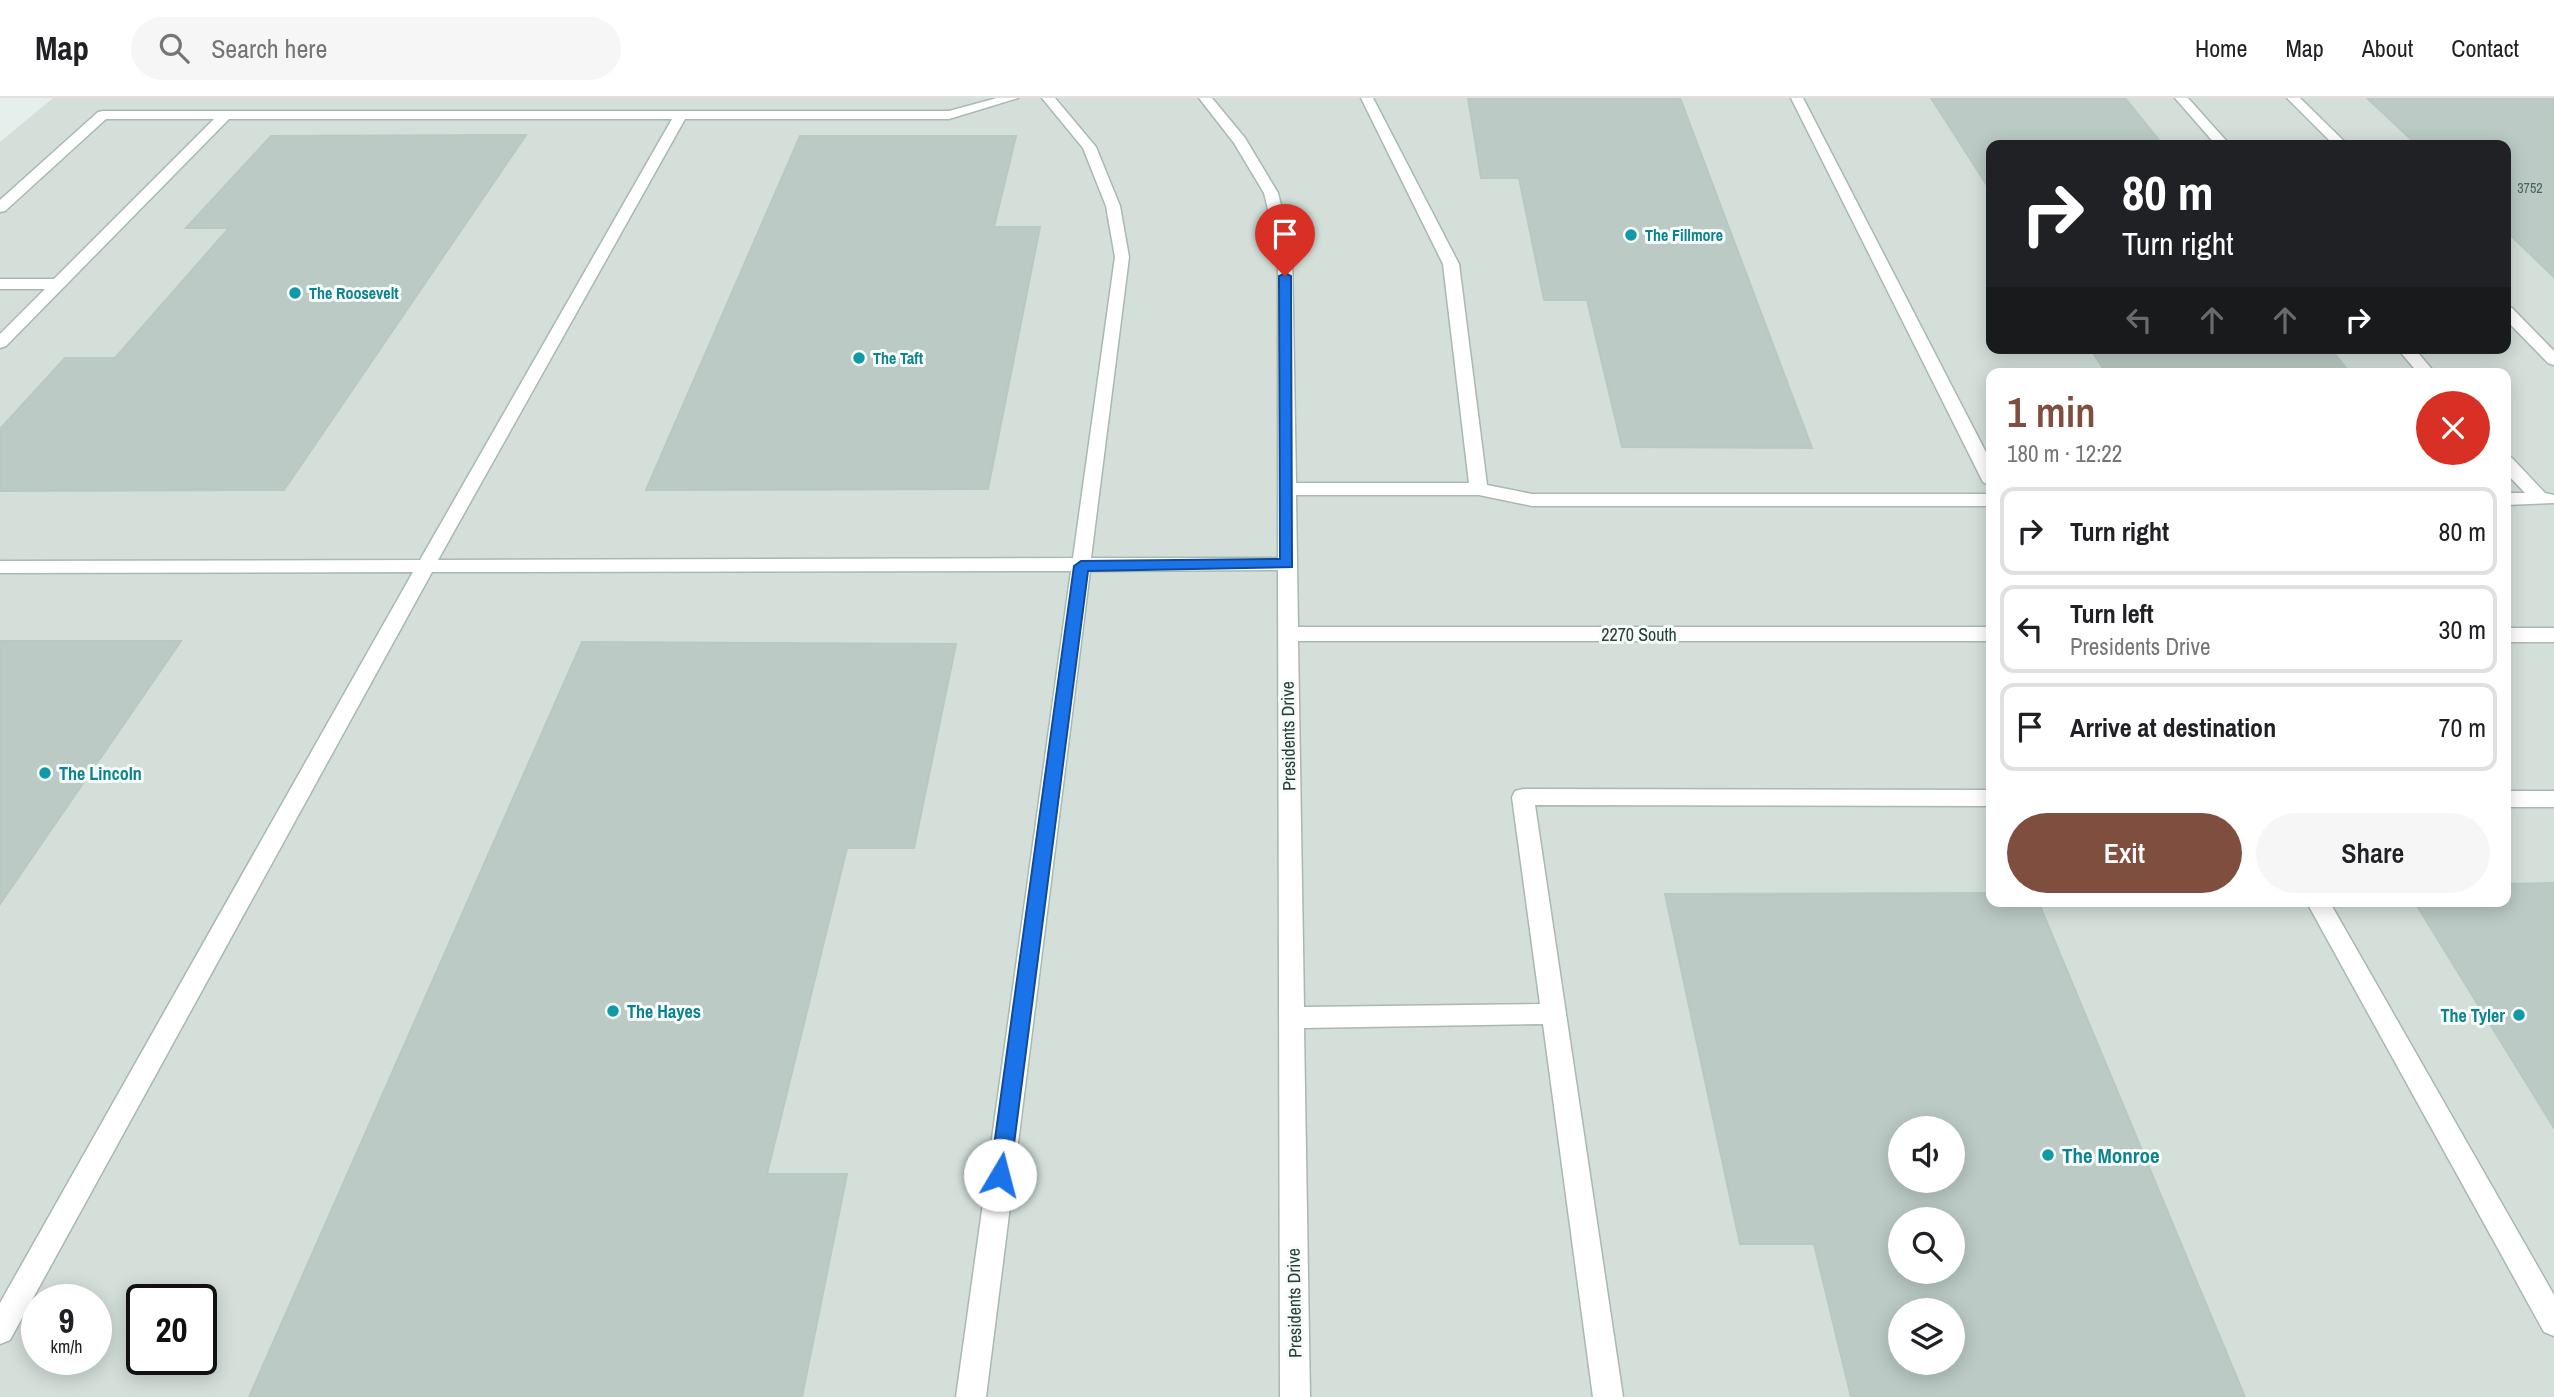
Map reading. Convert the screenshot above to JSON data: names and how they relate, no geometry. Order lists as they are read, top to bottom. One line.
{"streets":{"street":["2270 South","Presidents Drive"]},"crossings":[["2270 South","Presidents Drive"]],"places":["The Fillmore","The Roosevelt","The Taft","The Lincoln","The Hayes","The Tyler","The Monroe"],"house_numbers":["3752"],"page":{"header":"Map","search":"Search here","nav":["Home","Map","About","Contact"],"turn":["80 m","Turn right"],"heading":["1 min","180 m · 12:22"],"list":[{"name":"Turn right","value":"80 m"},{"name":"Turn left","note":"Presidents Drive","value":"30 m"},{"name":"Arrive at destination","value":"70 m"}],"buttons":["Exit","Share"],"speed":"9 km/h","limit":"20"}}
